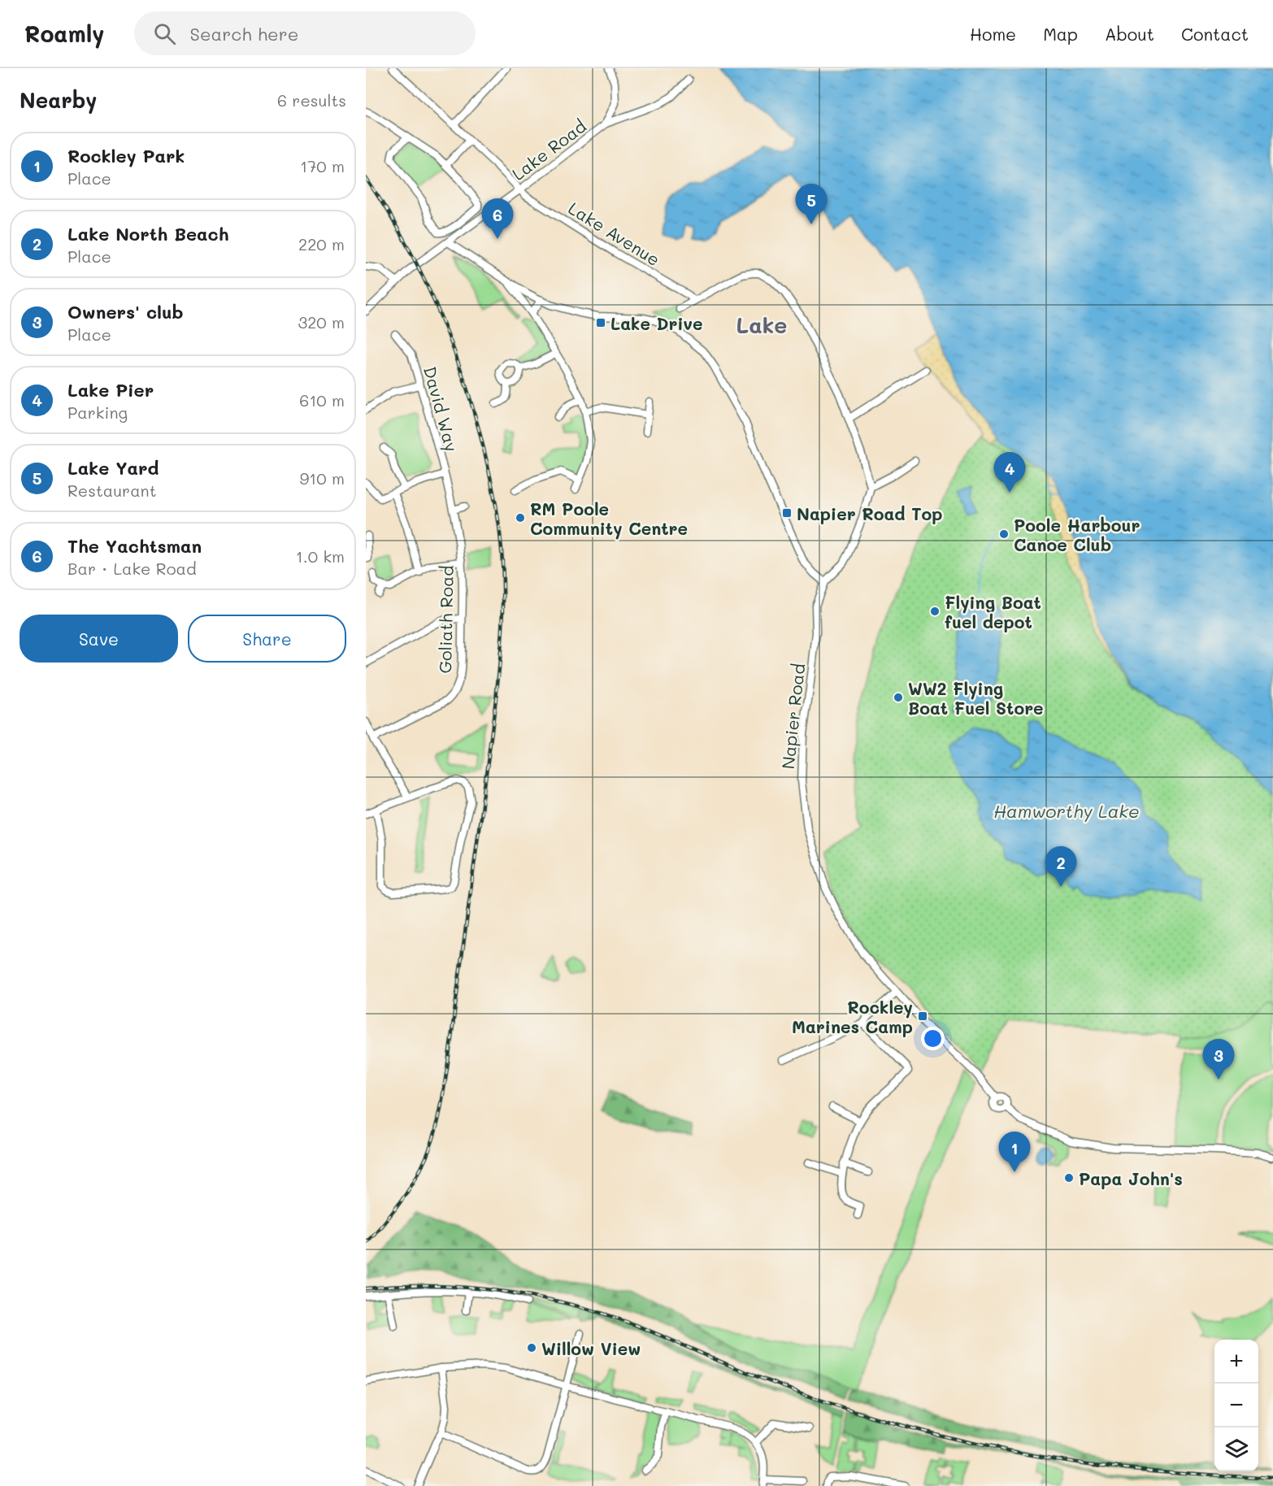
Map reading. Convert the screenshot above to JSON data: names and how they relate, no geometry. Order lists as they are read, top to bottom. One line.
{"streets":{"street":["Lake Road","Lake Avenue","David Way","Goliath Road","Napier Road"]},"crossings":[["Lake Road","Lake Avenue"],["David Way","Goliath Road"]],"districts":["Lake"],"water":["Hamworthy Lake"],"places":{"transit":["Lake Drive","Napier Road Top","Rockley Marines Camp"],"other":["RM Poole Community Centre","Poole Harbour Canoe Club","Flying Boat fuel depot","WW2 Flying Boat Fuel Store","Papa John's","Willow View"]},"page":{"header":"Roamly","search":"Search here","nav":["Home","Map","About","Contact"],"heading":["Nearby","6 results"],"list":[{"mark":"1","name":"Rockley Park","note":"Place","value":"170 m"},{"mark":"2","name":"Lake North Beach","note":"Place","value":"220 m"},{"mark":"3","name":"Owners' club","note":"Place","value":"320 m"},{"mark":"4","name":"Lake Pier","note":"Parking","value":"610 m"},{"mark":"5","name":"Lake Yard","note":"Restaurant","value":"910 m"},{"mark":"6","name":"The Yachtsman","note":"Bar · Lake Road","value":"1.0 km"}],"pins":["5","6","4","2","3","1"],"buttons":["Save","Share"],"map_buttons":["+","−"]}}
